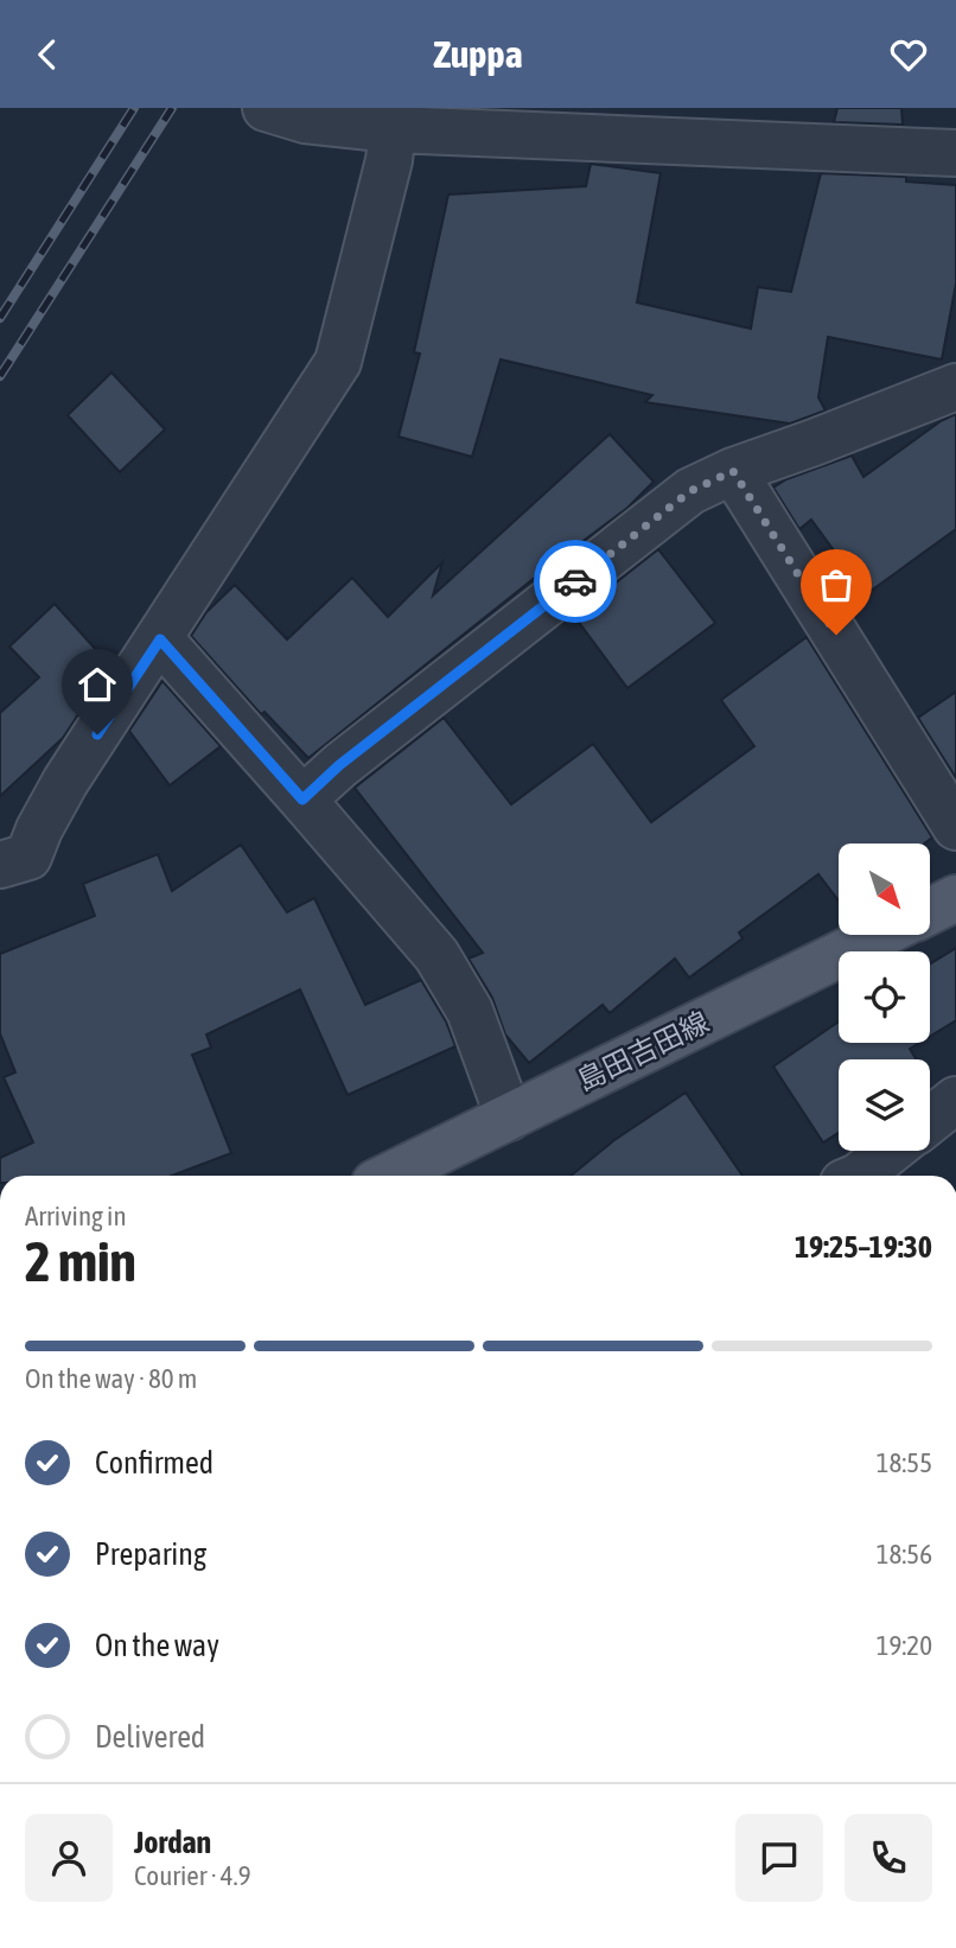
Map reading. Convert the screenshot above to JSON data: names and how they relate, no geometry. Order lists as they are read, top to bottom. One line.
{"streets":{"main road":["島田吉田線"]},"north":"bottom right","page":{"header":"Zuppa","heading":["2 min","Arriving in","19:25–19:30"],"panel":["Jordan","Courier · 4.9"],"bar":"On the way · 80 m","list":[["Confirmed","18:55"],["Preparing","18:56"],["On the way","19:20"],"Delivered"]}}
